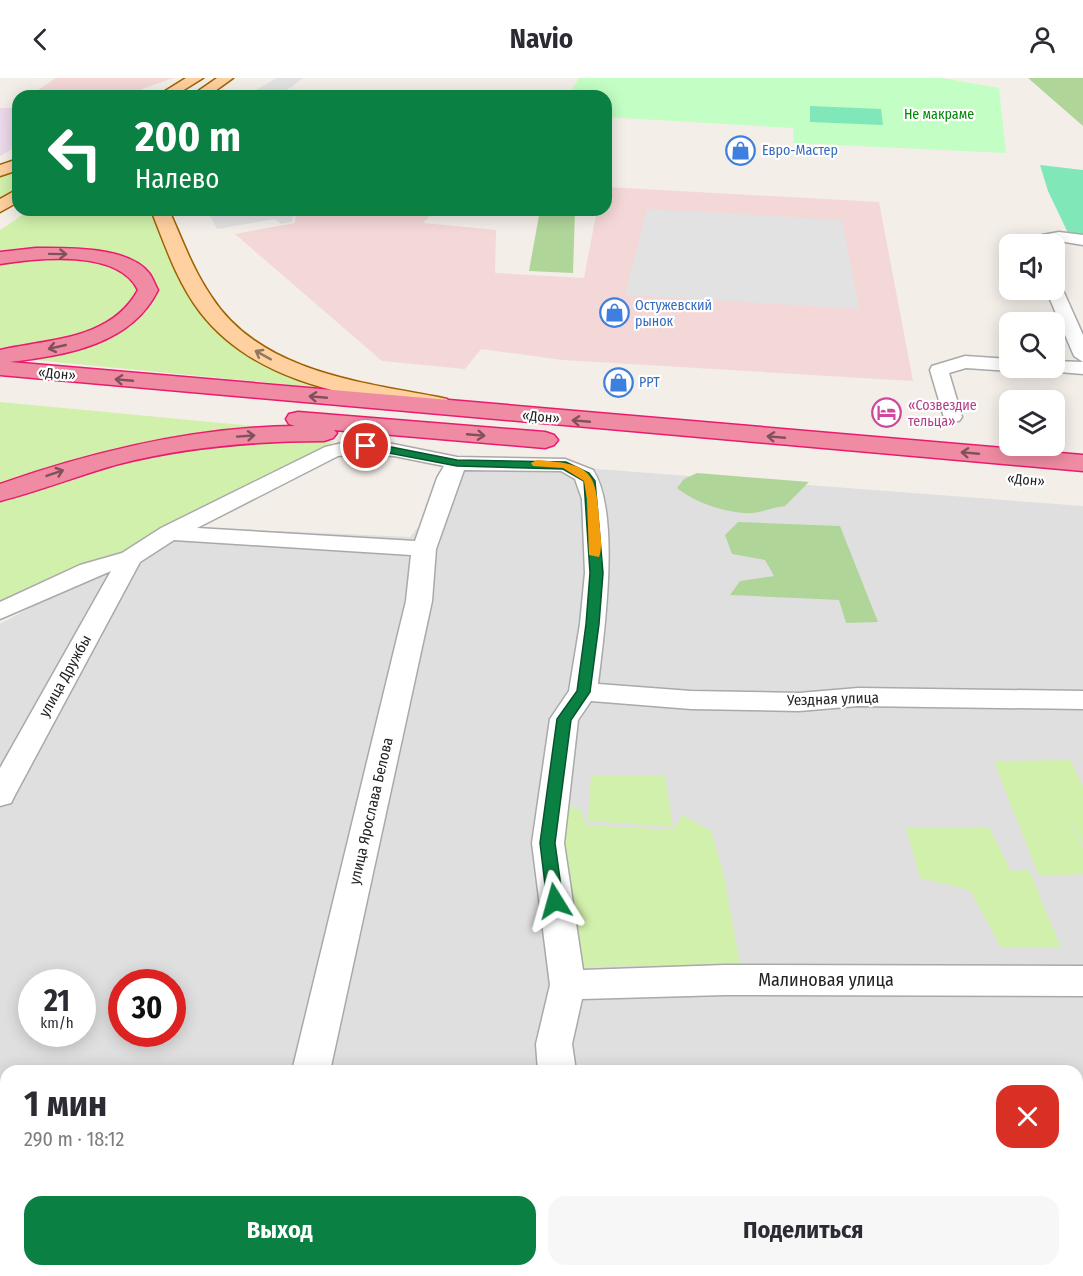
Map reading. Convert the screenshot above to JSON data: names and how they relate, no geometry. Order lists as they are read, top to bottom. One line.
{"streets":{"highway":["«Дон»"],"street":["улица Дружбы","Уездная улица","улица Ярослава Белова","Малиновая улица"]},"parks":["Не макраме"],"places":{"shop":["Евро-Мастер","Остужевский рынок","РРТ"],"hotel":["«Созвездие тельца»"]},"page":{"header":"Navio","turn":["200 m","Налево"],"speed":"21 km/h","limit":"30","heading":["1 мин","290 m · 18:12"],"buttons":["Выход","Поделиться"]}}
